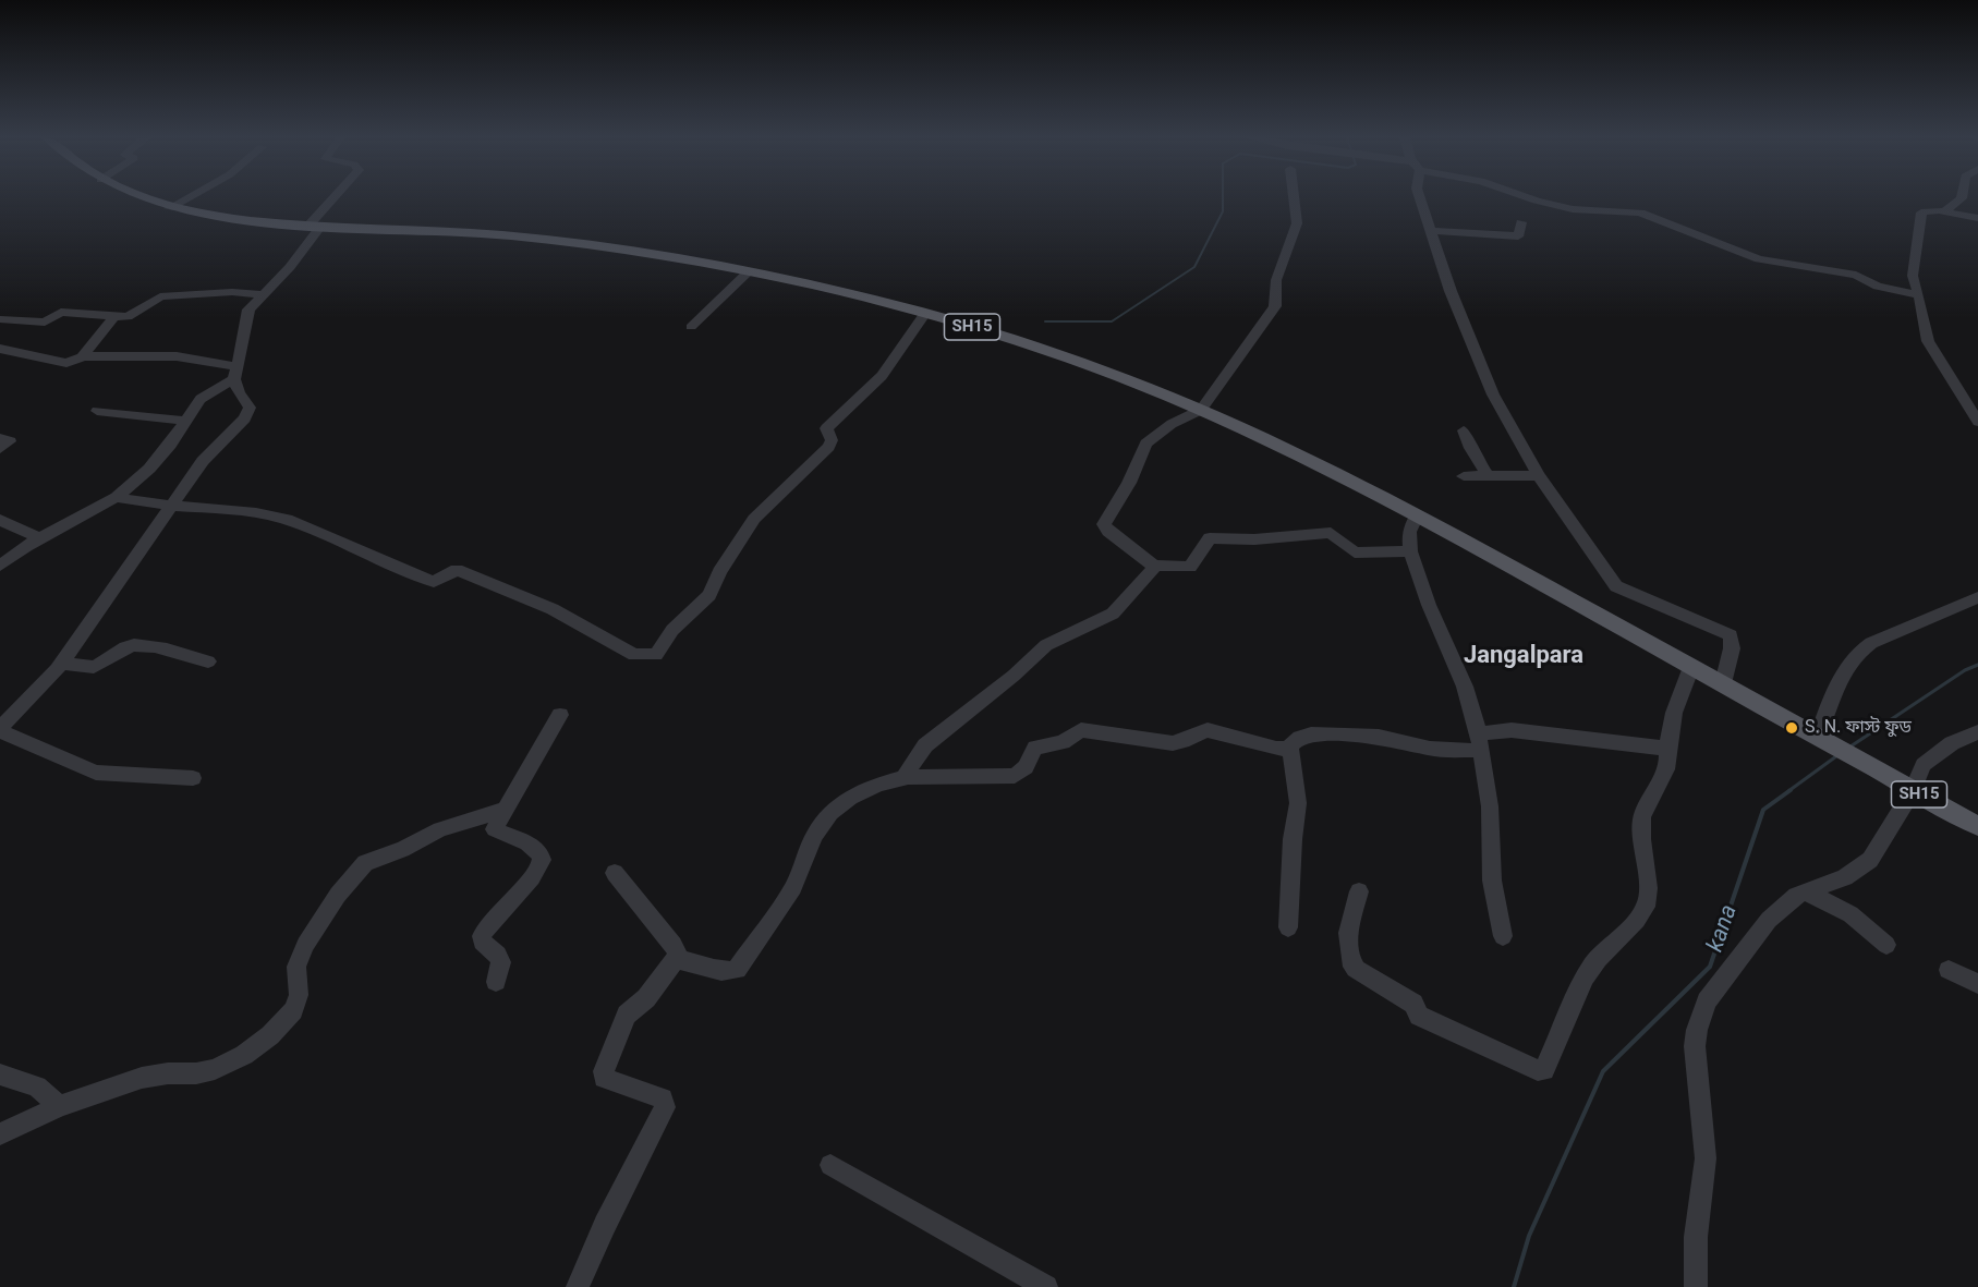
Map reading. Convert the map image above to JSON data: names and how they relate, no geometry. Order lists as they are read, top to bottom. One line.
{"streets":{"main road":["SH15"]},"districts":["Jangalpara"],"water":["kana"],"places":["S. N. ফাস্ট ফুড"]}
